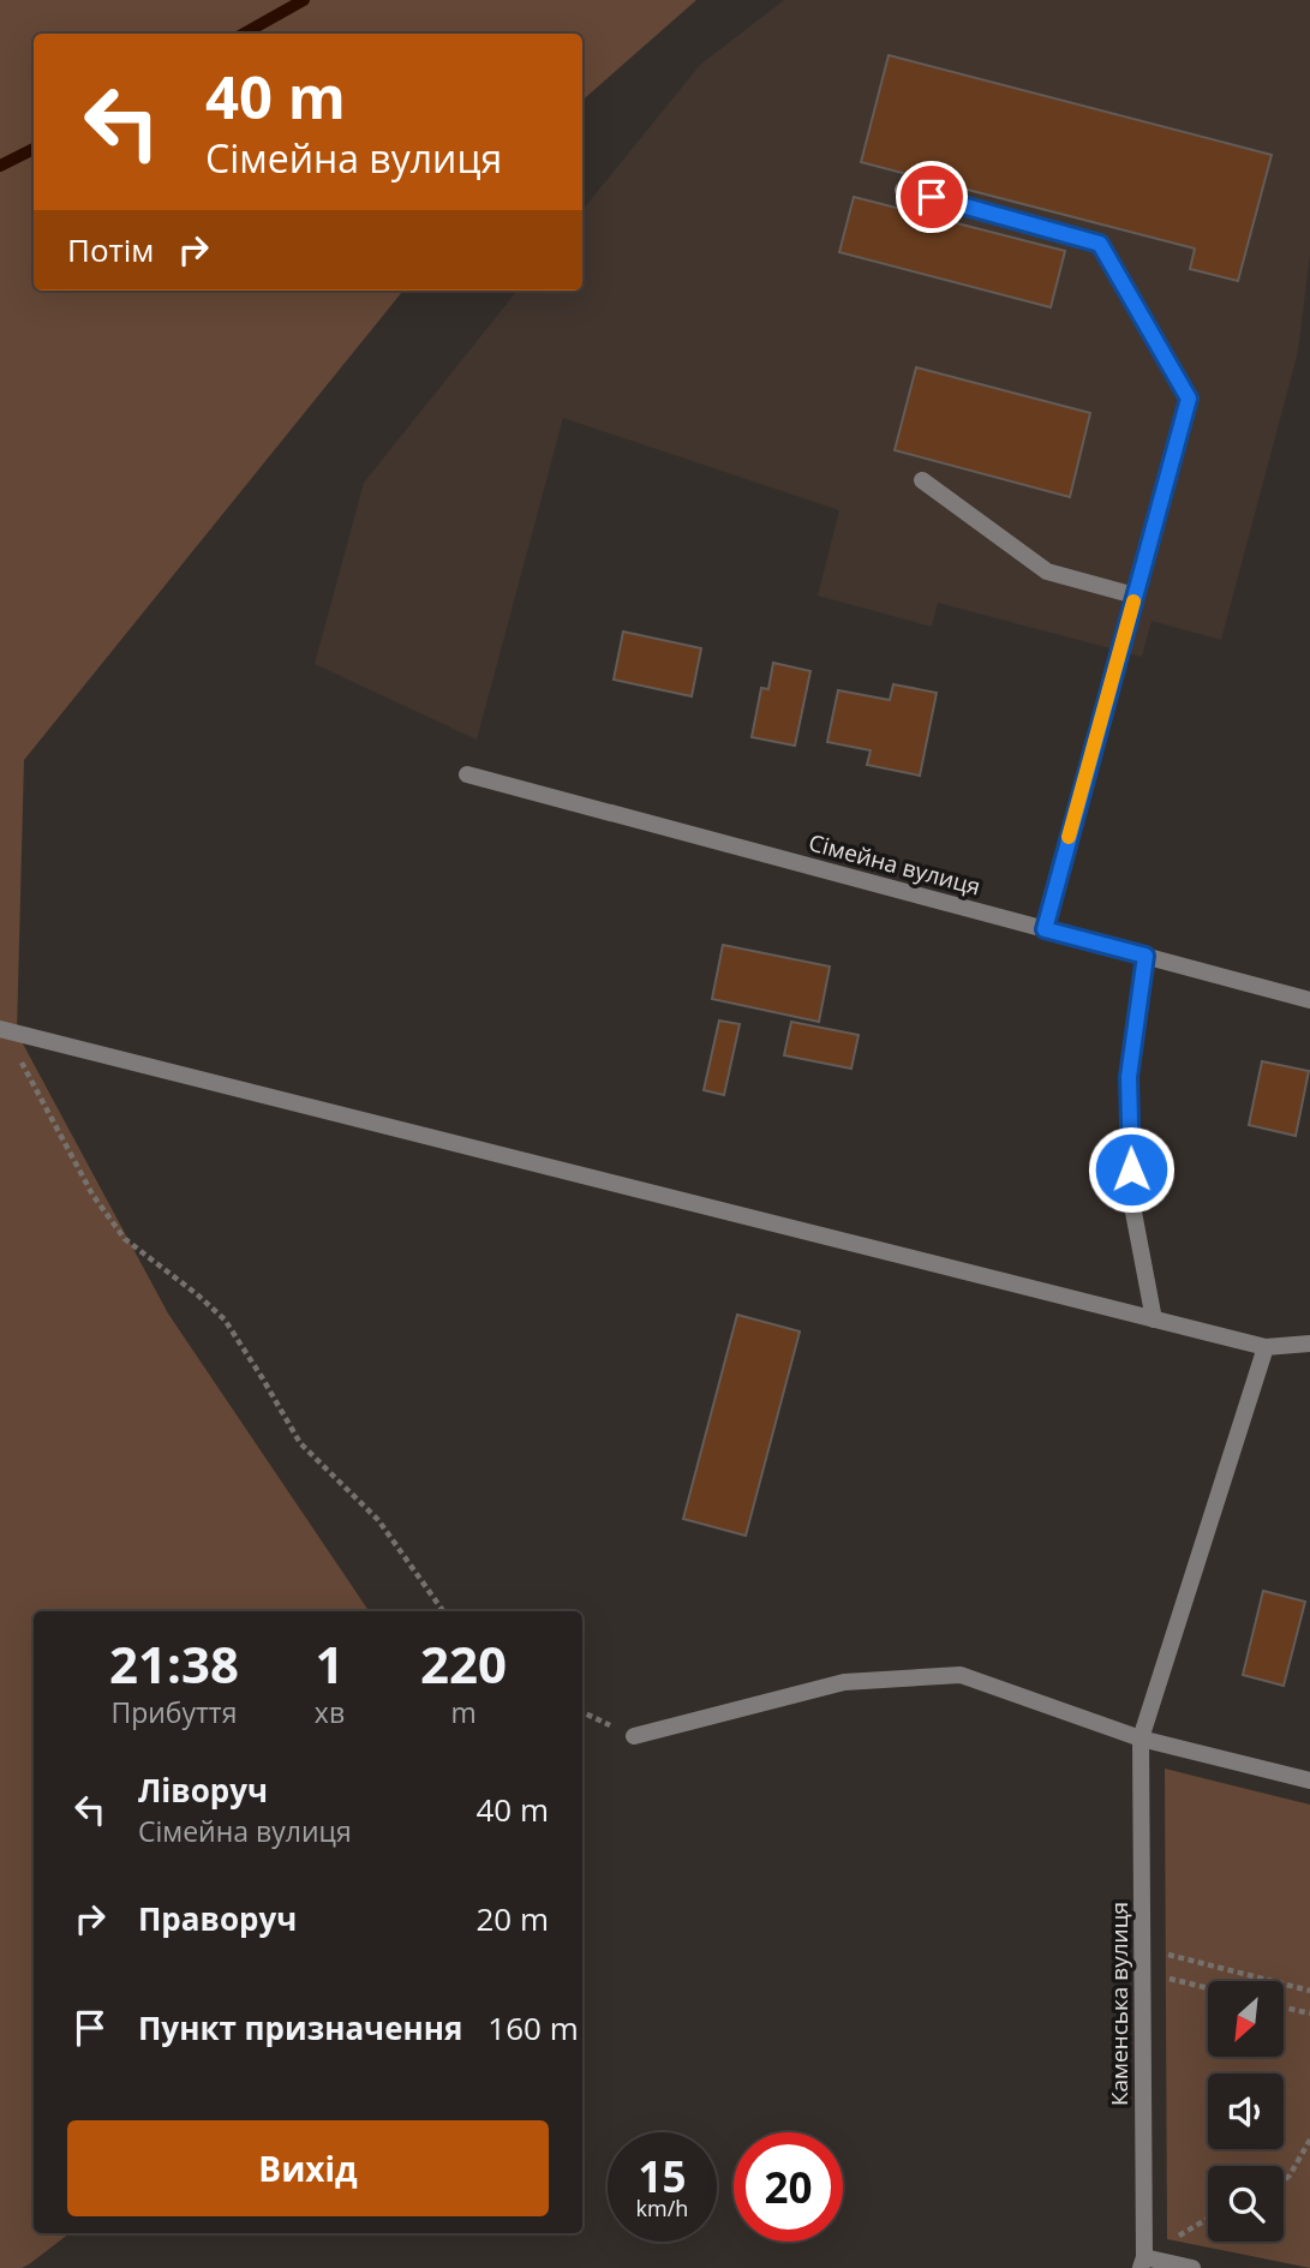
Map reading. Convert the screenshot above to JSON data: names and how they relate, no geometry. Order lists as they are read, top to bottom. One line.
{"streets":{"street":["Сімейна вулиця","Каменська вулиця"]},"north":"bottom left","page":{"turn":["40 m","Сімейна вулиця"],"then":"Потім","eta":["21:38","Прибуття","1","хв","220","m"],"list":[{"name":"Ліворуч","note":"Сімейна вулиця","value":"40 m"},{"name":"Праворуч","value":"20 m"},{"name":"Пункт призначення","value":"160 m"}],"buttons":"Вихід","speed":"15 km/h","limit":"20"}}
